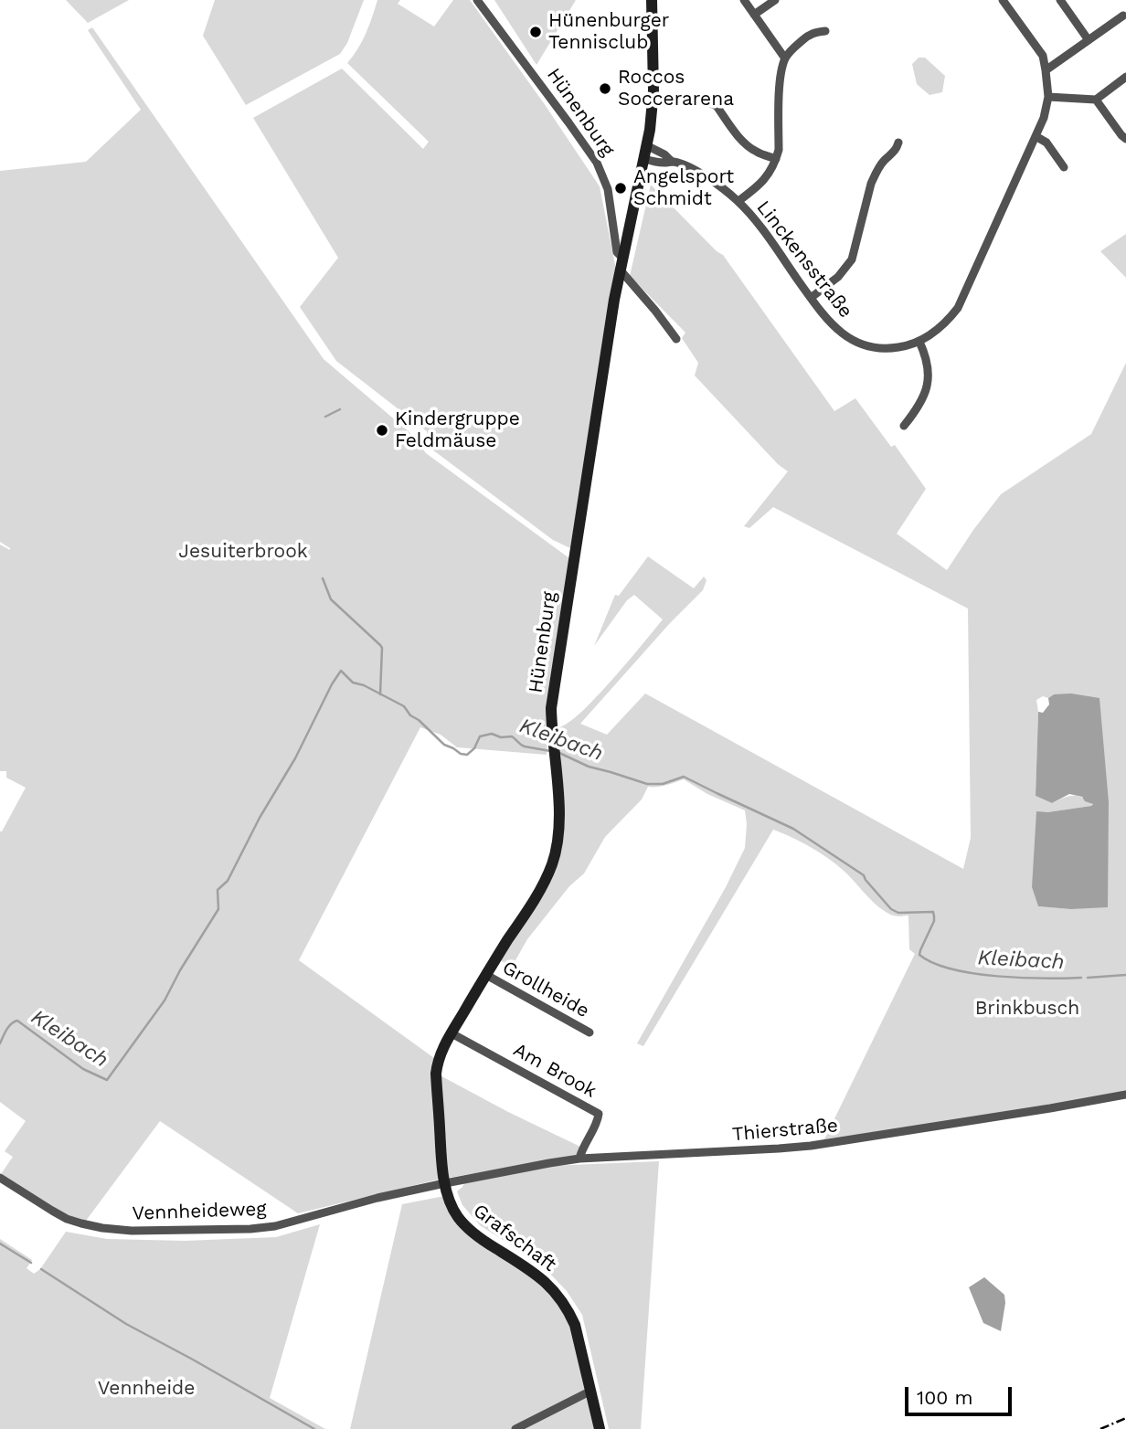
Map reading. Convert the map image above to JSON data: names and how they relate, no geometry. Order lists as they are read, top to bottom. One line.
{"streets":{"street":["Hünenburg","Linckensstraße","Grollheide","Am Brook","Thierstraße","Vennheideweg","Grafschaft"]},"crossings":[["Hünenburg","Linckensstraße"],["Hünenburg","Grollheide"],["Hünenburg","Am Brook"],["Hünenburg","Thierstraße"],["Hünenburg","Vennheideweg"],["Hünenburg","Grafschaft"],["Am Brook","Thierstraße"],["Thierstraße","Vennheideweg"],["Thierstraße","Grafschaft"],["Vennheideweg","Grafschaft"]],"water":["Kleibach"],"parks":["Jesuiterbrook","Brinkbusch","Vennheide"],"places":["Hünenburger Tennisclub","Roccos Soccerarena","Angelsport Schmidt","Kindergruppe Feldmäuse"],"scale_bar":"100 m"}
